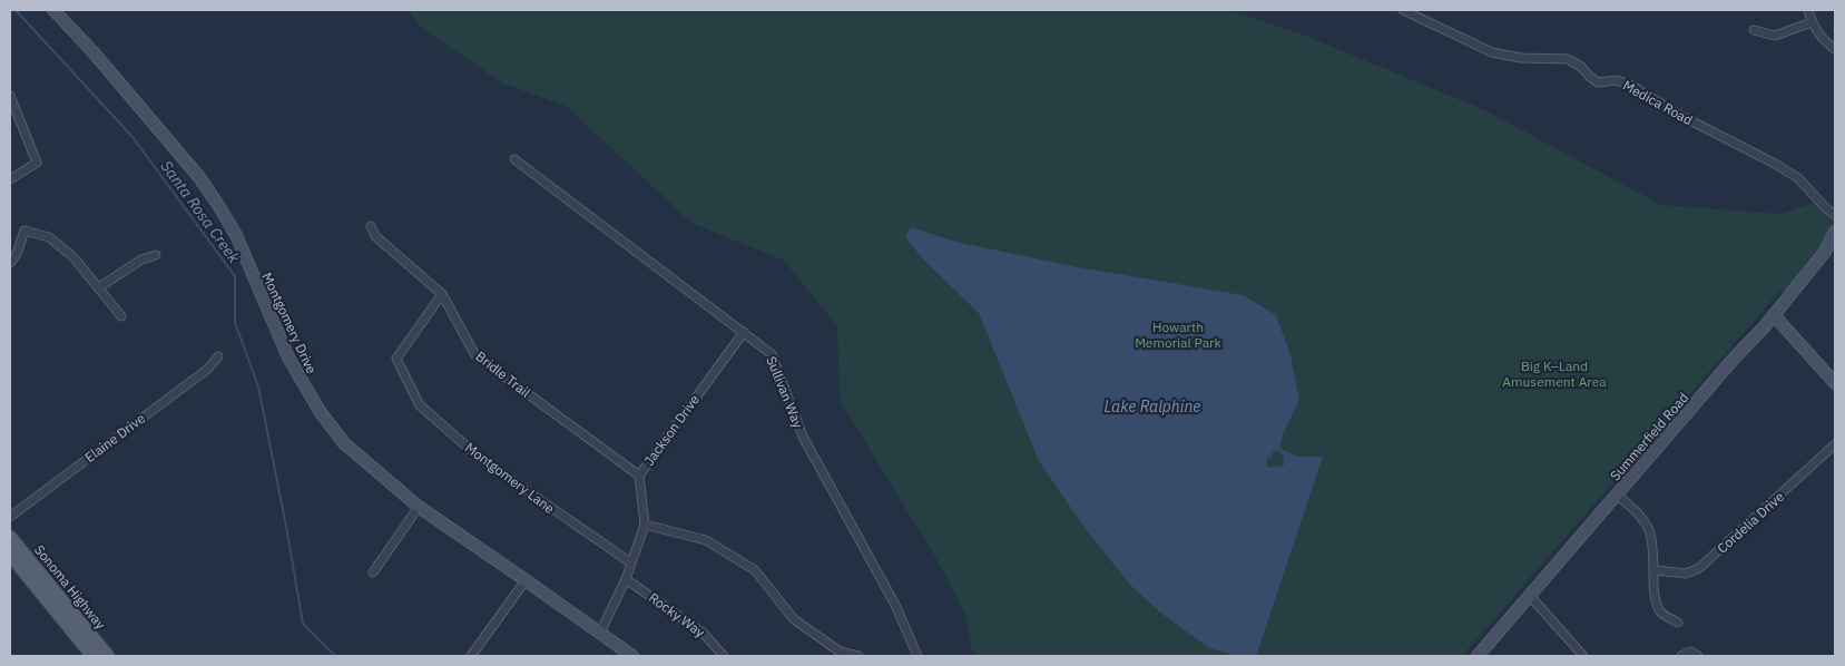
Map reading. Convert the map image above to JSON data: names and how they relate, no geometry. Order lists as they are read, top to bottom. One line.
{"streets":{"main road":["Sonoma Highway"],"street":["Medica Road","Montgomery Drive","Bridle Trail","Sullivan Way","Jackson Drive","Summerfield Road","Elaine Drive","Montgomery Lane","Cordelia Drive","Rocky Way"]},"crossings":[["Montgomery Drive","Jackson Drive"],["Bridle Trail","Jackson Drive"],["Bridle Trail","Montgomery Lane"],["Sullivan Way","Jackson Drive"],["Jackson Drive","Montgomery Lane"],["Jackson Drive","Rocky Way"]],"water":["Santa Rosa Creek","Lake Ralphine"],"parks":["Howarth Memorial Park","Big K–Land Amusement Area"]}
